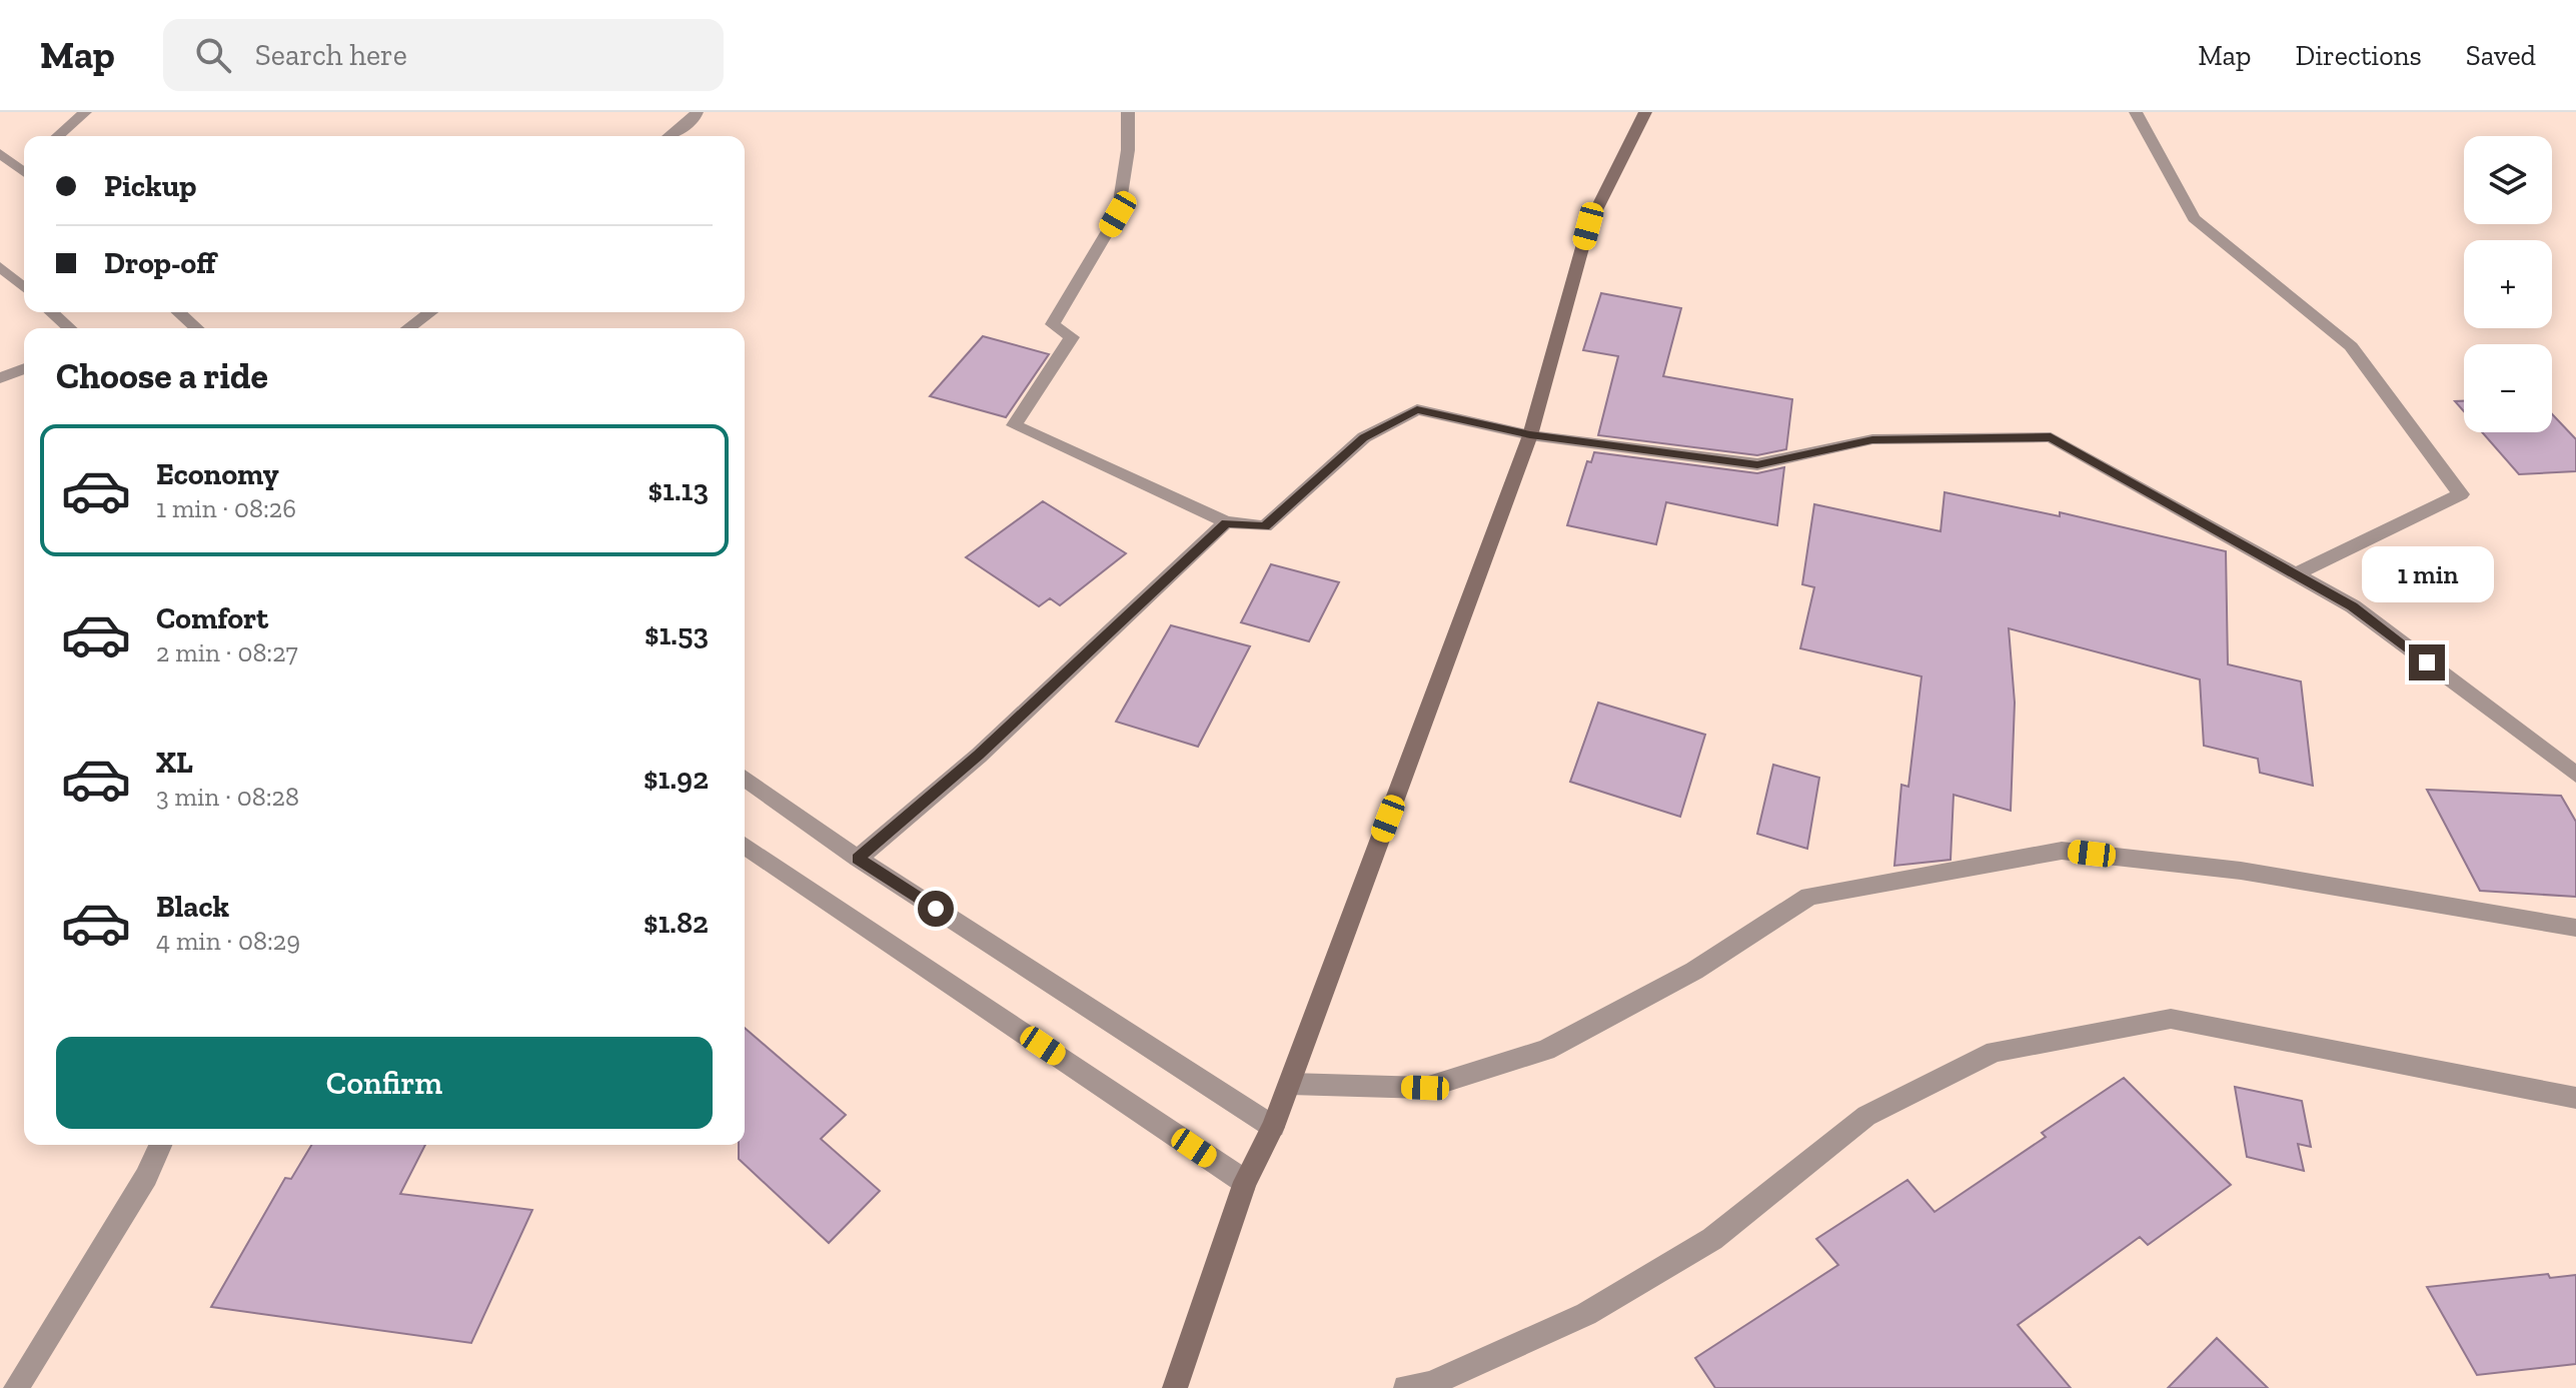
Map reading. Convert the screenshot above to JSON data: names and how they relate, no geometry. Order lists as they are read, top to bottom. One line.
{"page":{"header":"Map","search":"Search here","nav":["Map","Directions","Saved"],"map_buttons":["+","−"],"banner":["Pickup","Drop-off"],"heading":"Choose a ride","list":[{"name":"Economy","note":"1 min · 08:26","value":"$1.13"},{"name":"Comfort","note":"2 min · 08:27","value":"$1.53"},{"name":"XL","note":"3 min · 08:28","value":"$1.92"},{"name":"Black","note":"4 min · 08:29","value":"$1.82"}],"bubble":"1 min","buttons":"Confirm"}}
